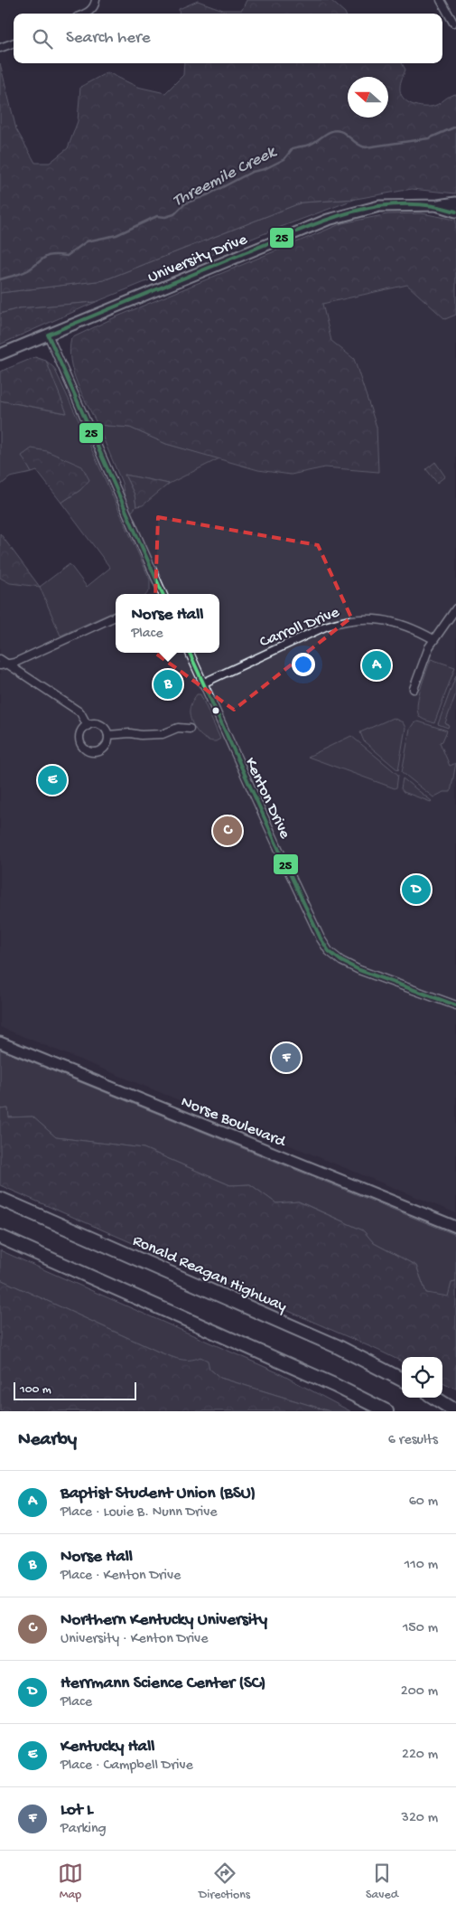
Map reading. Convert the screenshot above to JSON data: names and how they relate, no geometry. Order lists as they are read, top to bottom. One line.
{"streets":{"highway":["Ronald Reagan Highway"],"main road":["University Drive","Norse Boulevard"],"street":["Carroll Drive","Kenton Drive"]},"crossings":[["Carroll Drive","Kenton Drive"]],"water":["Threemile Creek"],"lines":["transit line 25"],"scale_bar":"100 m","north":"left","page":{"search":"Search here","popup":["Norse Hall","Place"],"pins":["A","B","E","C","D","F"],"scale":"100 m","heading":["Nearby","6 results"],"list":[{"mark":"A","name":"Baptist Student Union (BSU)","note":"Place · Louie B. Nunn Drive","value":"60 m"},{"mark":"B","name":"Norse Hall","note":"Place · Kenton Drive","value":"110 m"},{"mark":"C","name":"Northern Kentucky University","note":"University · Kenton Drive","value":"150 m"},{"mark":"D","name":"Herrmann Science Center (SC)","note":"Place","value":"200 m"},{"mark":"E","name":"Kentucky Hall","note":"Place · Campbell Drive","value":"220 m"},{"mark":"F","name":"Lot L","note":"Parking","value":"320 m"}],"nav":["Map","Directions","Saved"]}}
